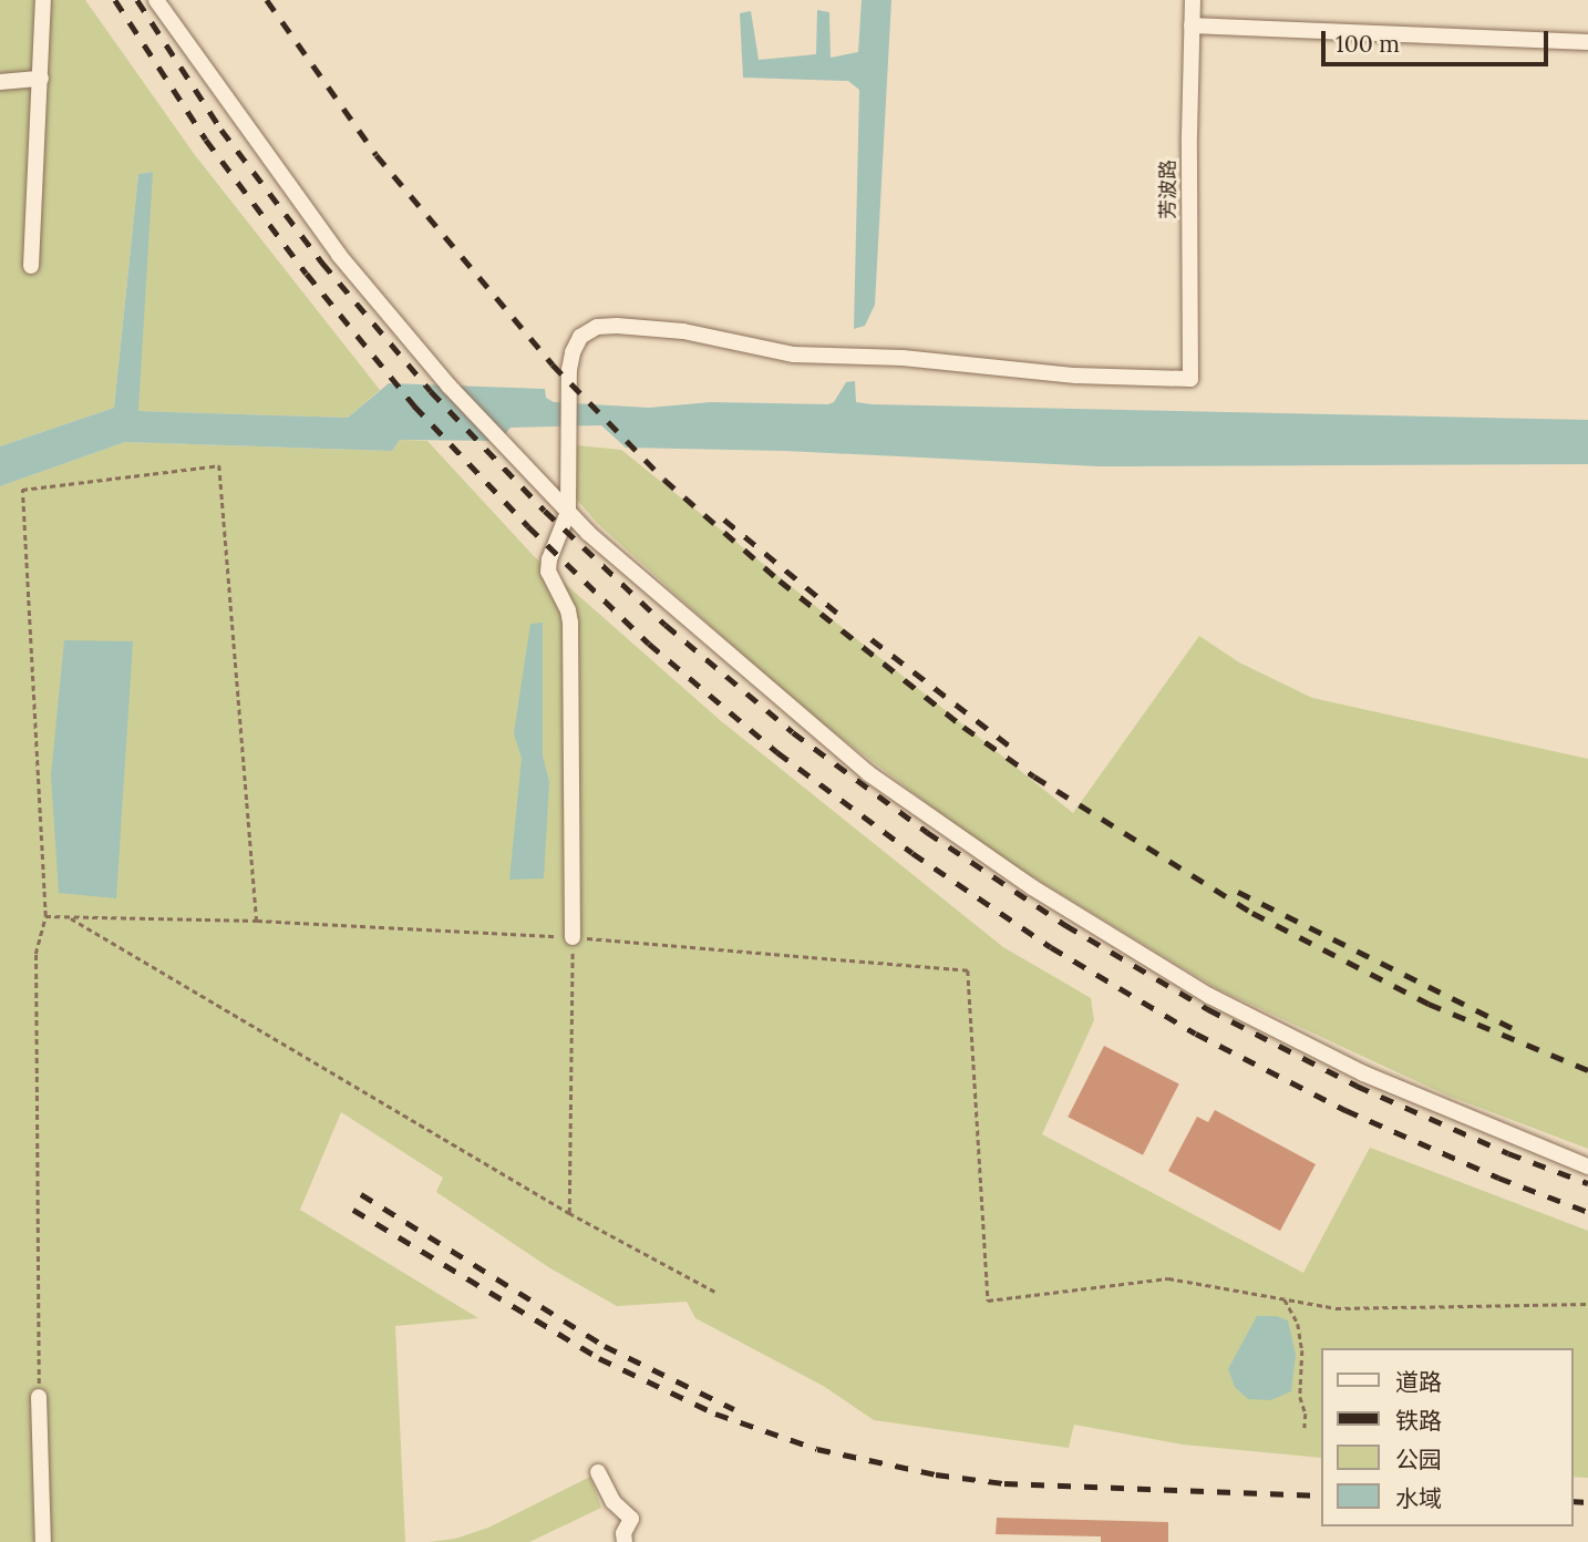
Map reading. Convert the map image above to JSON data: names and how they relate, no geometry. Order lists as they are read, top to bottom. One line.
{"streets":{"street":["芳波路"]},"legend":["道路","铁路","公园","水域"],"scale_bar":"100 m"}
